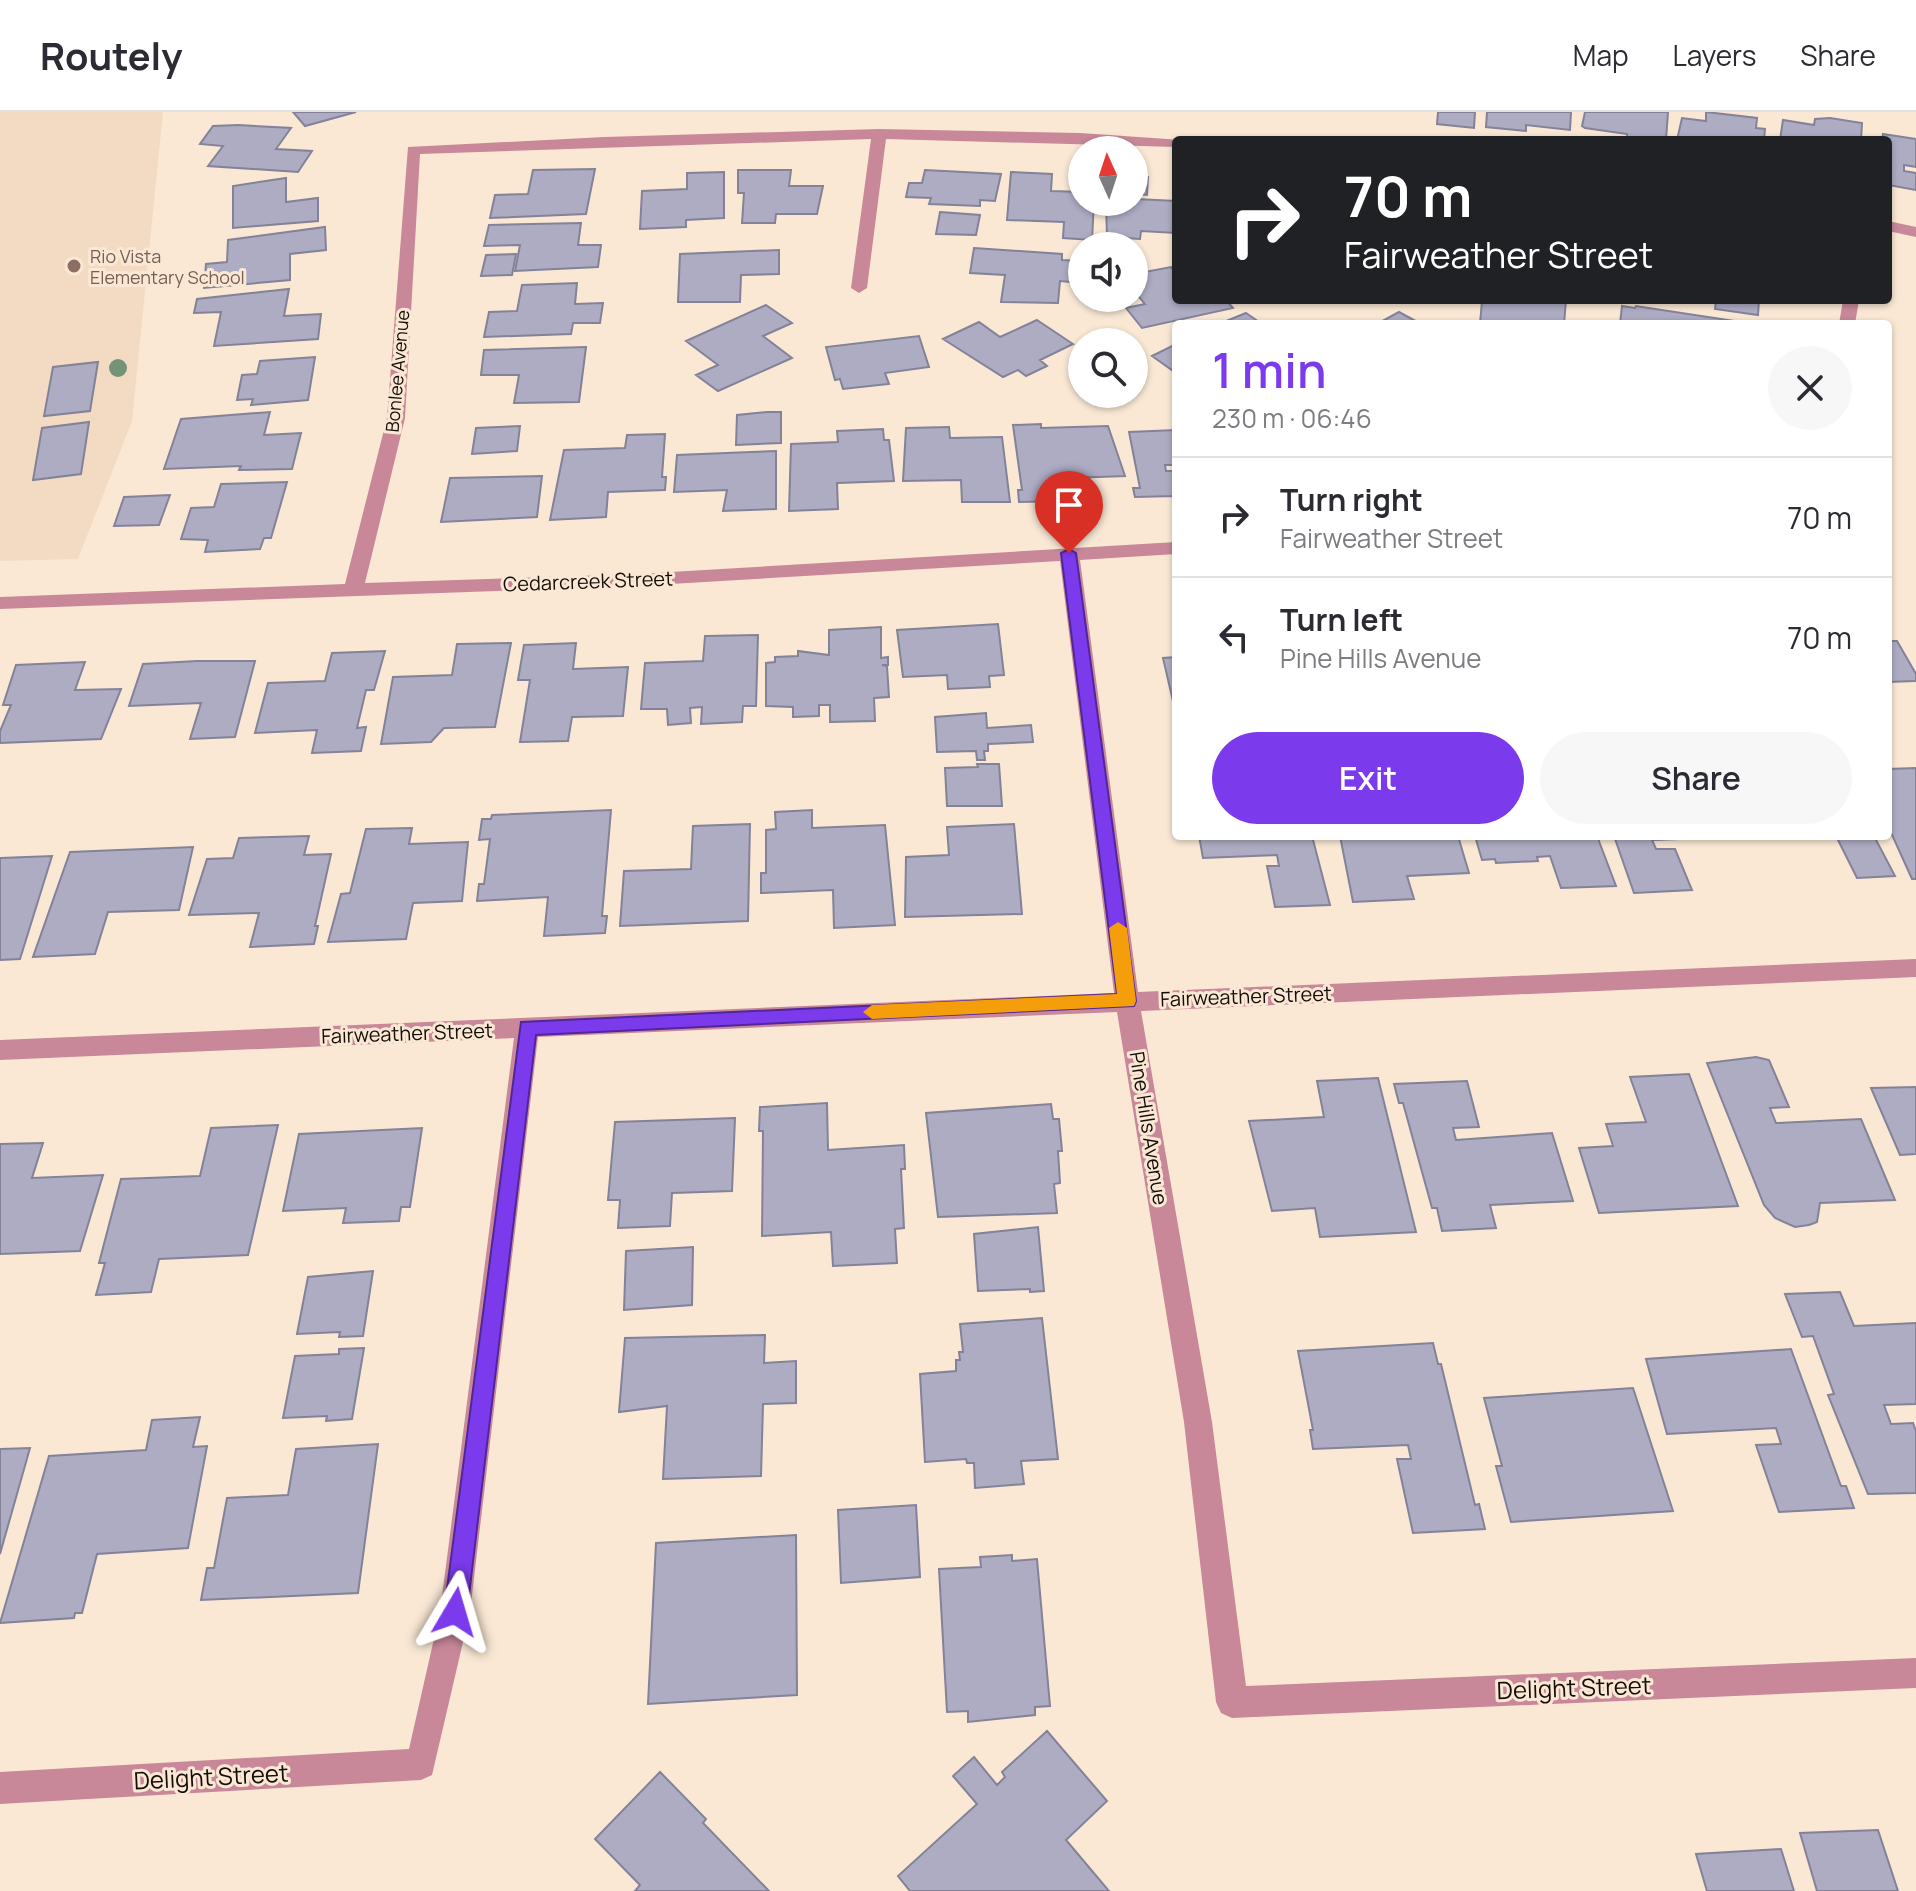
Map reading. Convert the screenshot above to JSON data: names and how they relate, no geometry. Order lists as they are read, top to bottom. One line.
{"streets":{"street":["Bonlee Avenue","Cedarcreek Street","Fairweather Street","Pine Hills Avenue","Delight Street"]},"crossings":[["Bonlee Avenue","Cedarcreek Street"],["Cedarcreek Street","Pine Hills Avenue"],["Fairweather Street","Pine Hills Avenue"],["Fairweather Street","Delight Street"],["Pine Hills Avenue","Delight Street"]],"places":["Rio Vista Elementary School"],"north":"top","page":{"header":"Routely","nav":["Map","Layers","Share"],"turn":["70 m","Fairweather Street"],"heading":["1 min","230 m · 06:46"],"list":[{"name":"Turn right","note":"Fairweather Street","value":"70 m"},{"name":"Turn left","note":"Pine Hills Avenue","value":"70 m"}],"buttons":["Exit","Share"]}}
